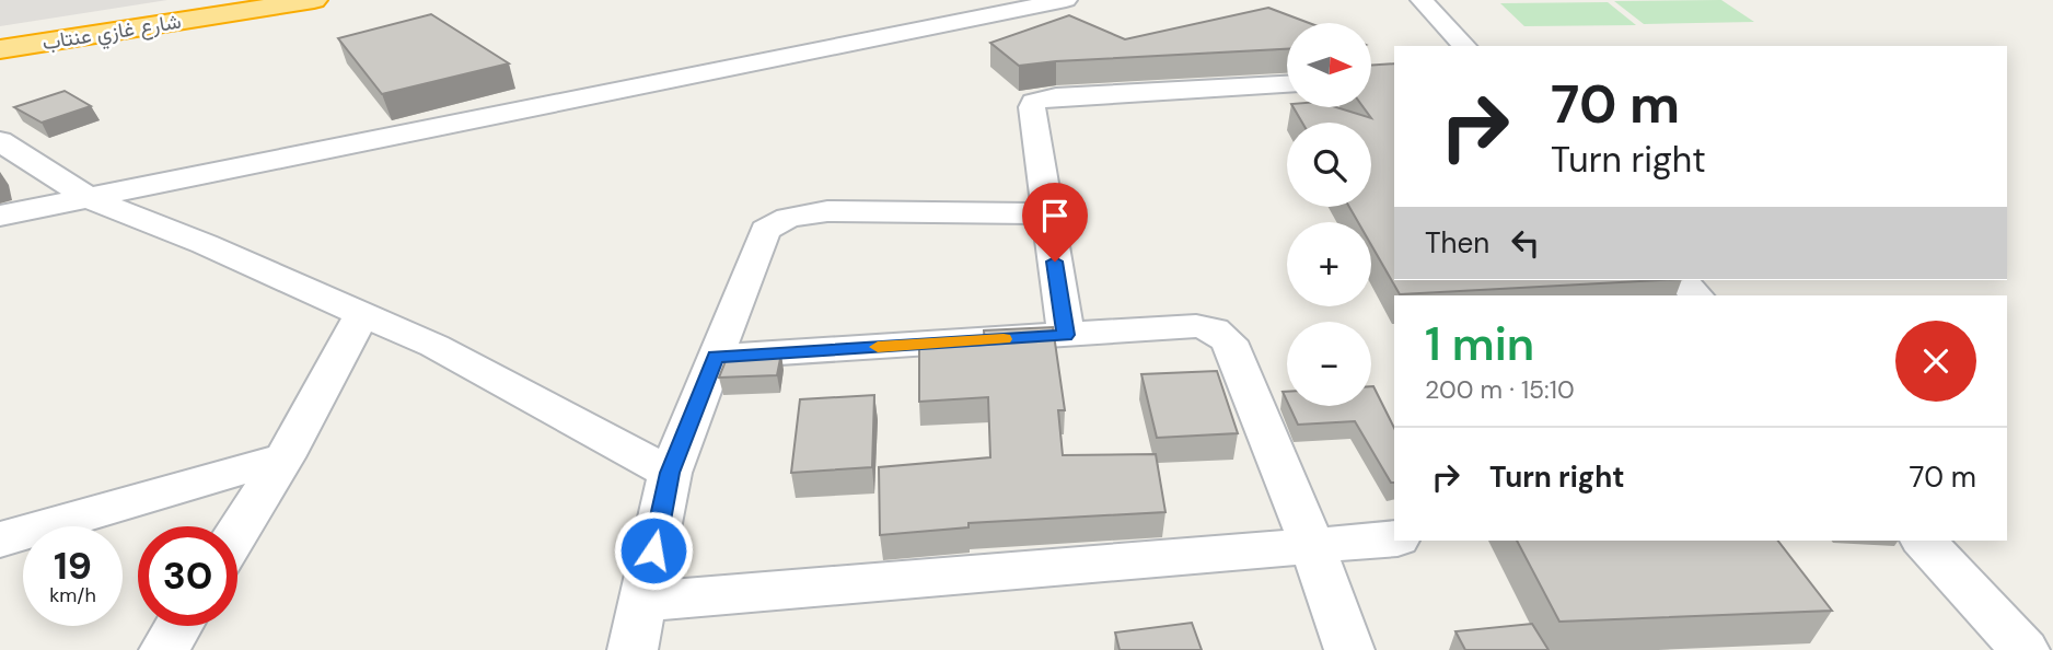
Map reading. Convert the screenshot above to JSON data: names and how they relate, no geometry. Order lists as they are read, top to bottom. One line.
{"streets":{"highway":["شارع غازي عنتاب"]},"north":"right","page":{"map_buttons":["+","−"],"turn":["70 m","Turn right"],"then":"Then","heading":["1 min","200 m · 15:10"],"list":[{"name":"Turn right","value":"70 m"}],"speed":"19 km/h","limit":"30"}}
